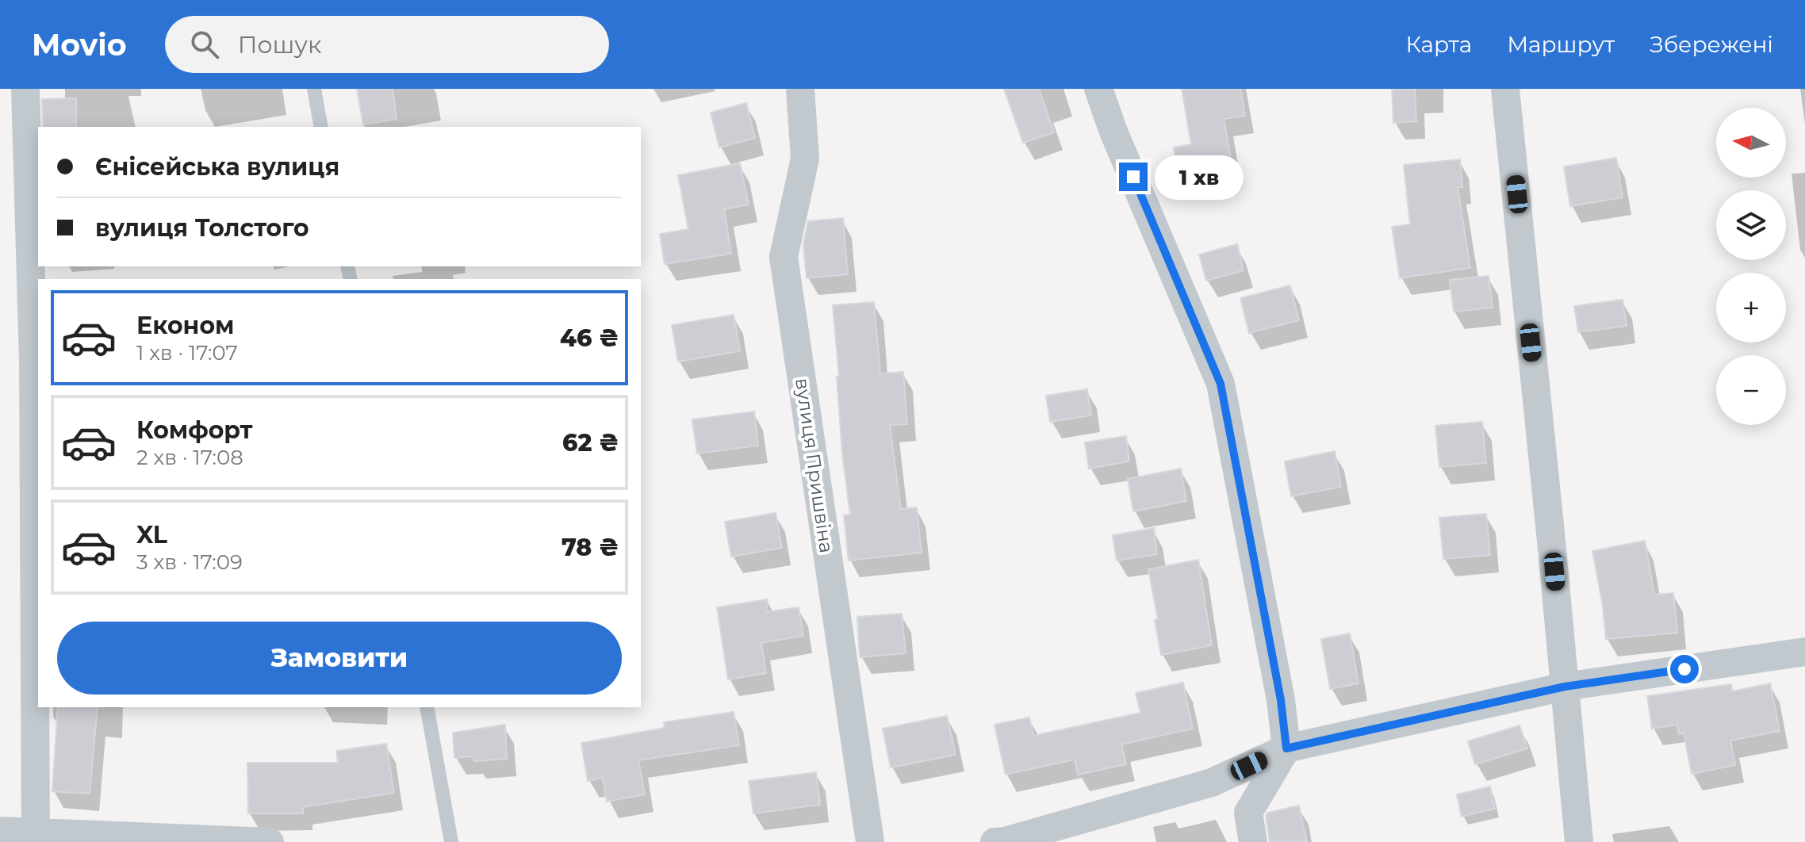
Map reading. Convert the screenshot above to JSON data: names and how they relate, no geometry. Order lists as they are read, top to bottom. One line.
{"streets":{"street":["вулиця Пришвіна"]},"north":"left","page":{"header":"Movio","search":"Пошук","nav":["Карта","Маршрут","Збережені"],"map_buttons":["+","−"],"banner":["Єнісейська вулиця","вулиця Толстого"],"bubble":"1 хв","list":[{"name":"Економ","note":"1 хв · 17:07","value":"46 ₴"},{"name":"Комфорт","note":"2 хв · 17:08","value":"62 ₴"},{"name":"XL","note":"3 хв · 17:09","value":"78 ₴"}],"buttons":"Замовити"}}
